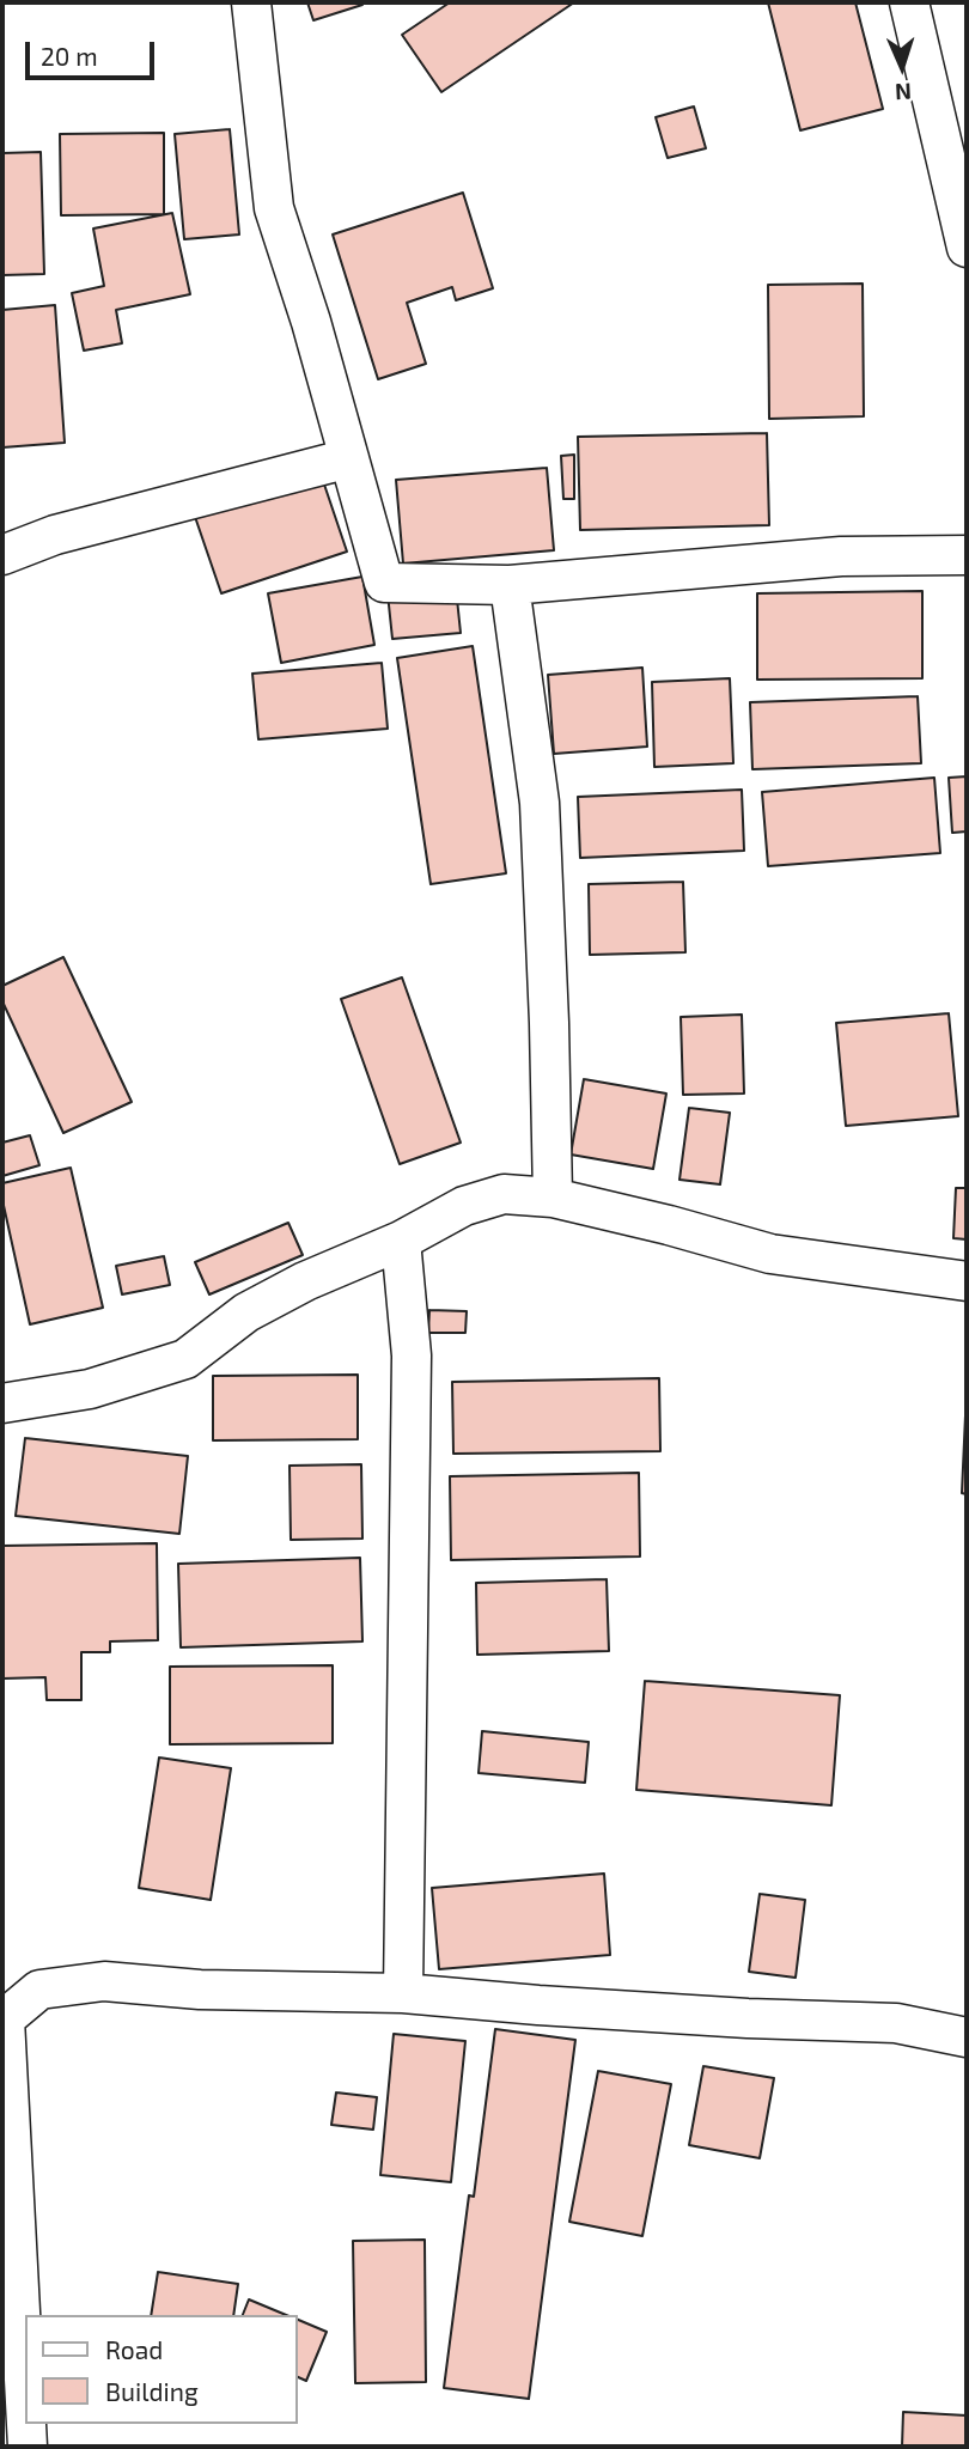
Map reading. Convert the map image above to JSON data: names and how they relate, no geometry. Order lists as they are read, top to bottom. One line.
{"legend":["Road","Building"],"scale_bar":"20 m","north":"bottom"}
